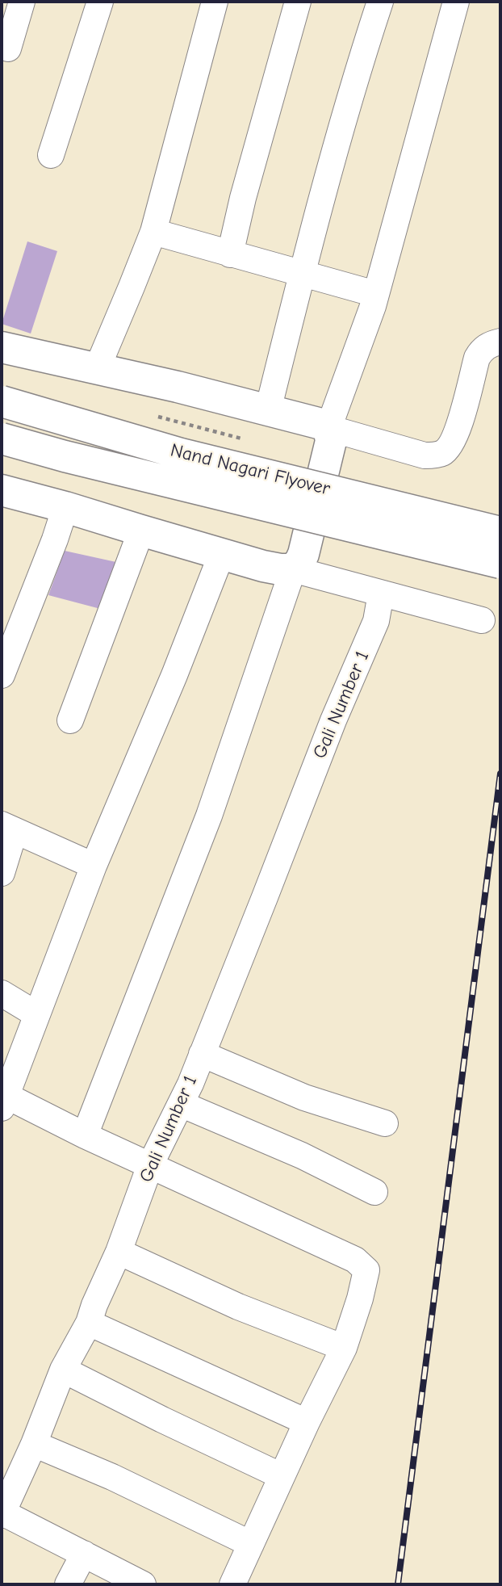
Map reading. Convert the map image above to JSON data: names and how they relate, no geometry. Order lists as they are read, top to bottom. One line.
{"streets":{"main road":["Nand Nagari Flyover"],"street":["Gali Number 1"]}}
